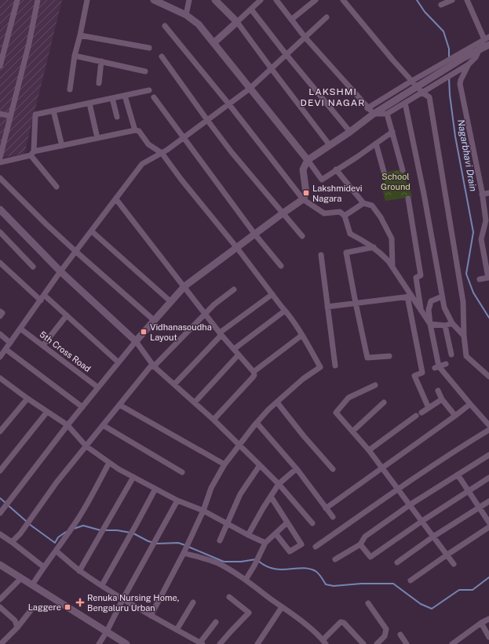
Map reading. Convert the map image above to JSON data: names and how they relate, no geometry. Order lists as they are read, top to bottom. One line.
{"streets":{"street":["5th Cross Road"]},"districts":["LAKSHMI DEVI NAGAR"],"water":["Nagarbhavi Drain"],"parks":["School Ground"],"places":{"transit":["Lakshmidevi Nagara","Vidhanasoudha Layout","Laggere"],"health":["Renuka Nursing Home, Bengaluru Urban"]}}
